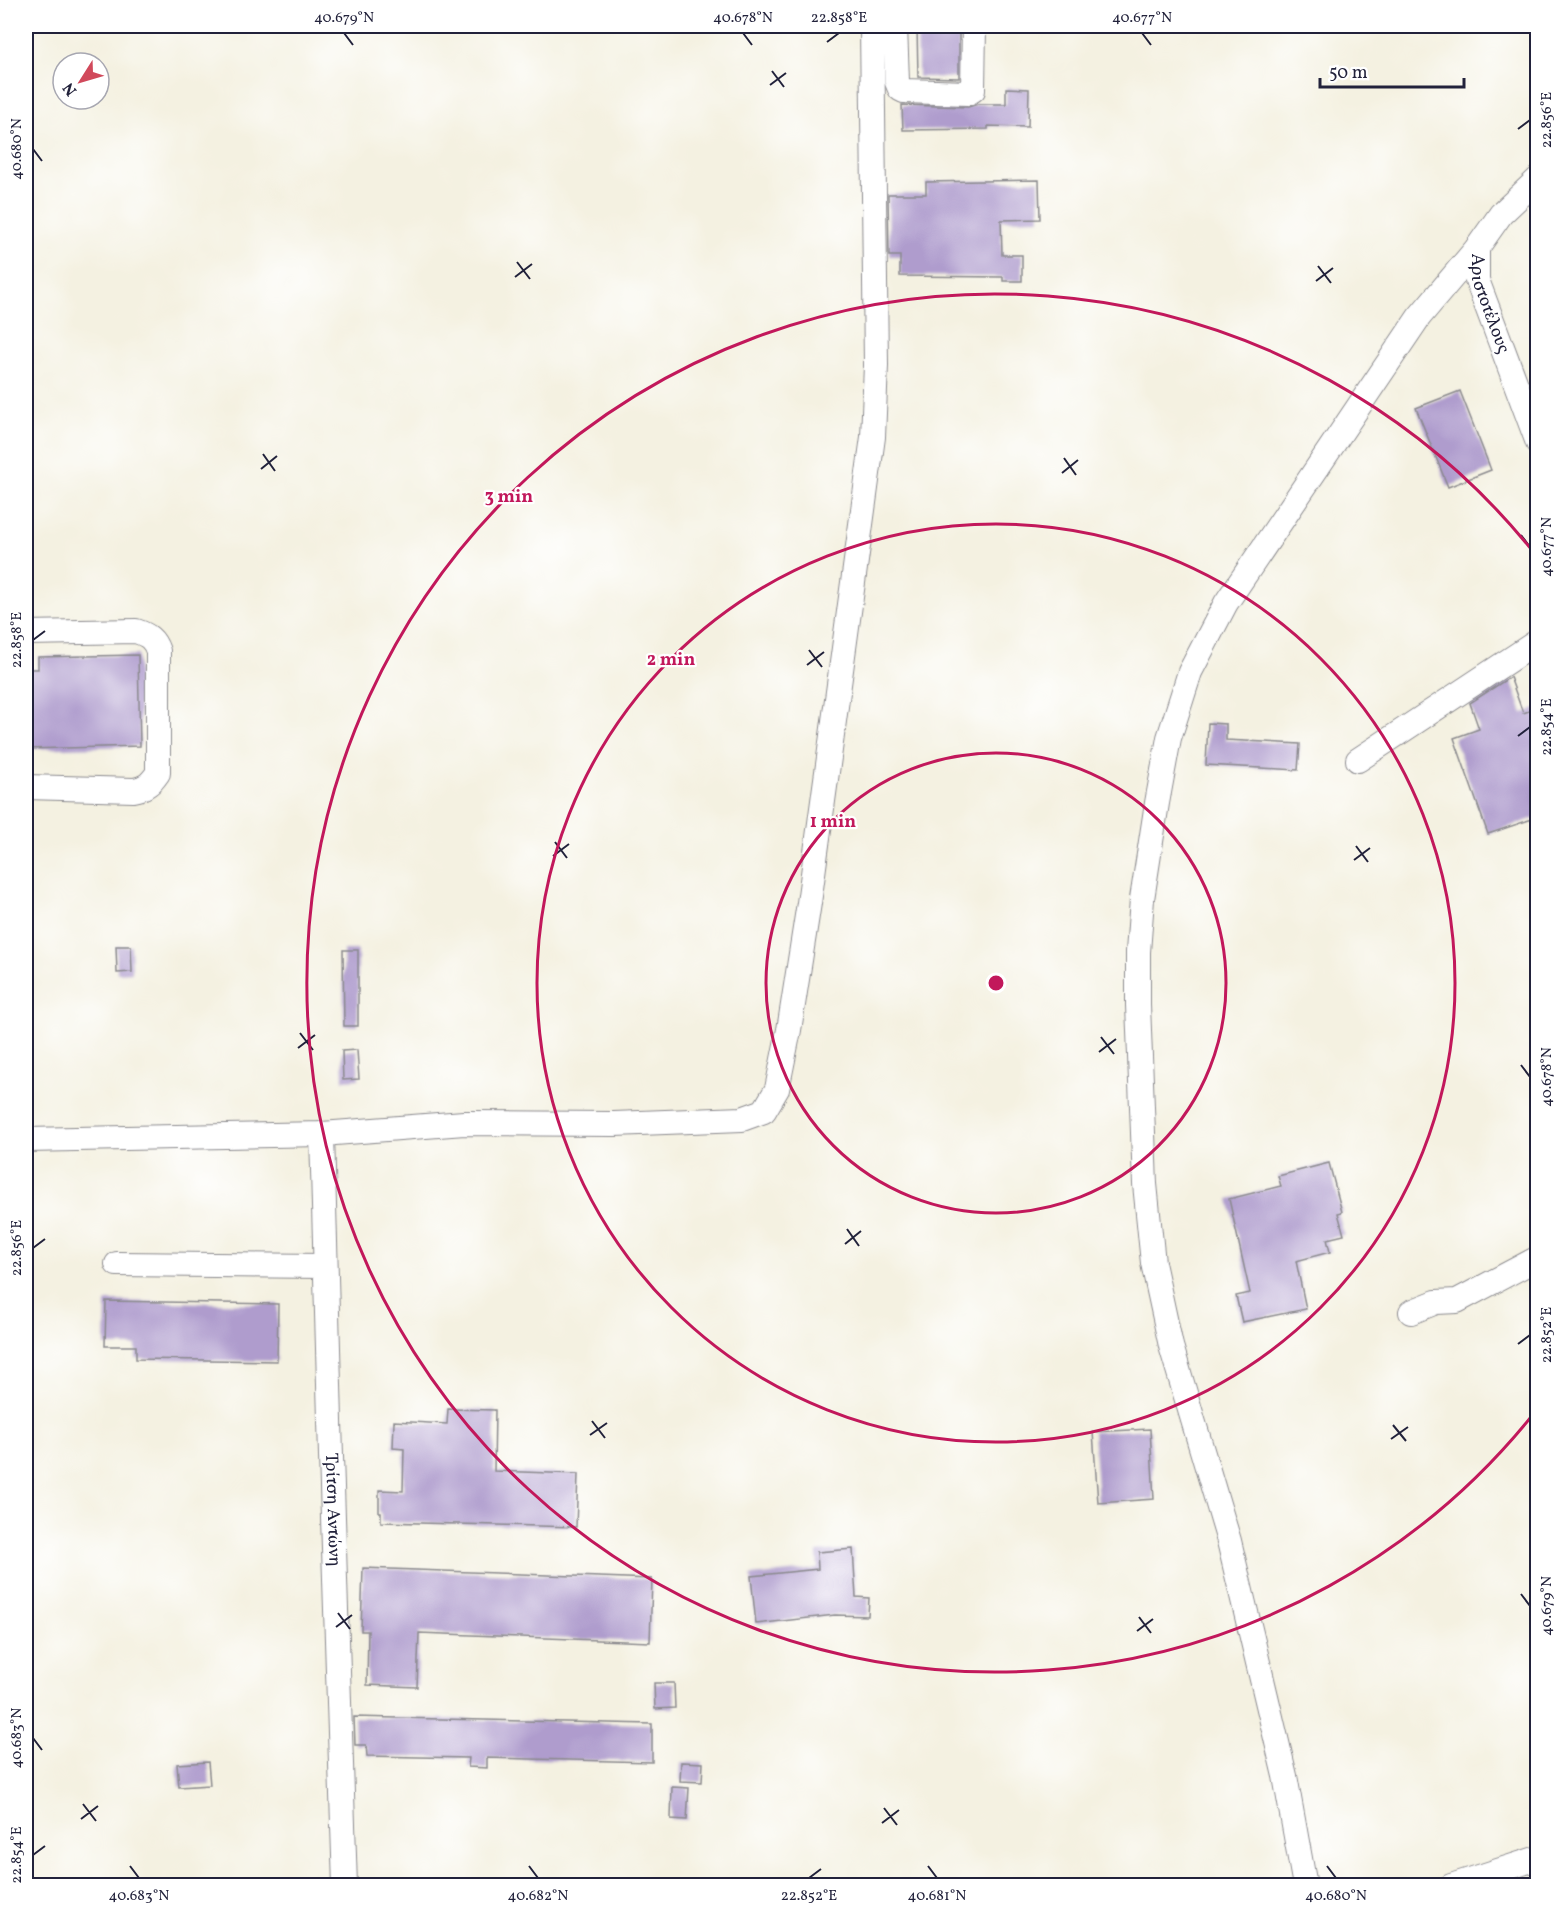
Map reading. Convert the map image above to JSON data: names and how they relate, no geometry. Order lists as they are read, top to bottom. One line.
{"streets":{"street":["Αριστοτέλους","Τρίτση Αντώνη"]},"scale_bar":"50 m","north":"bottom left","coordinates":["40.679°N","40.678°N","22.858°E","40.677°N","22.856°E","40.680°N","22.854°E","22.852°E","40.683°N","40.682°N","40.681°N"],"rings":["3 min","2 min","1 min"]}
